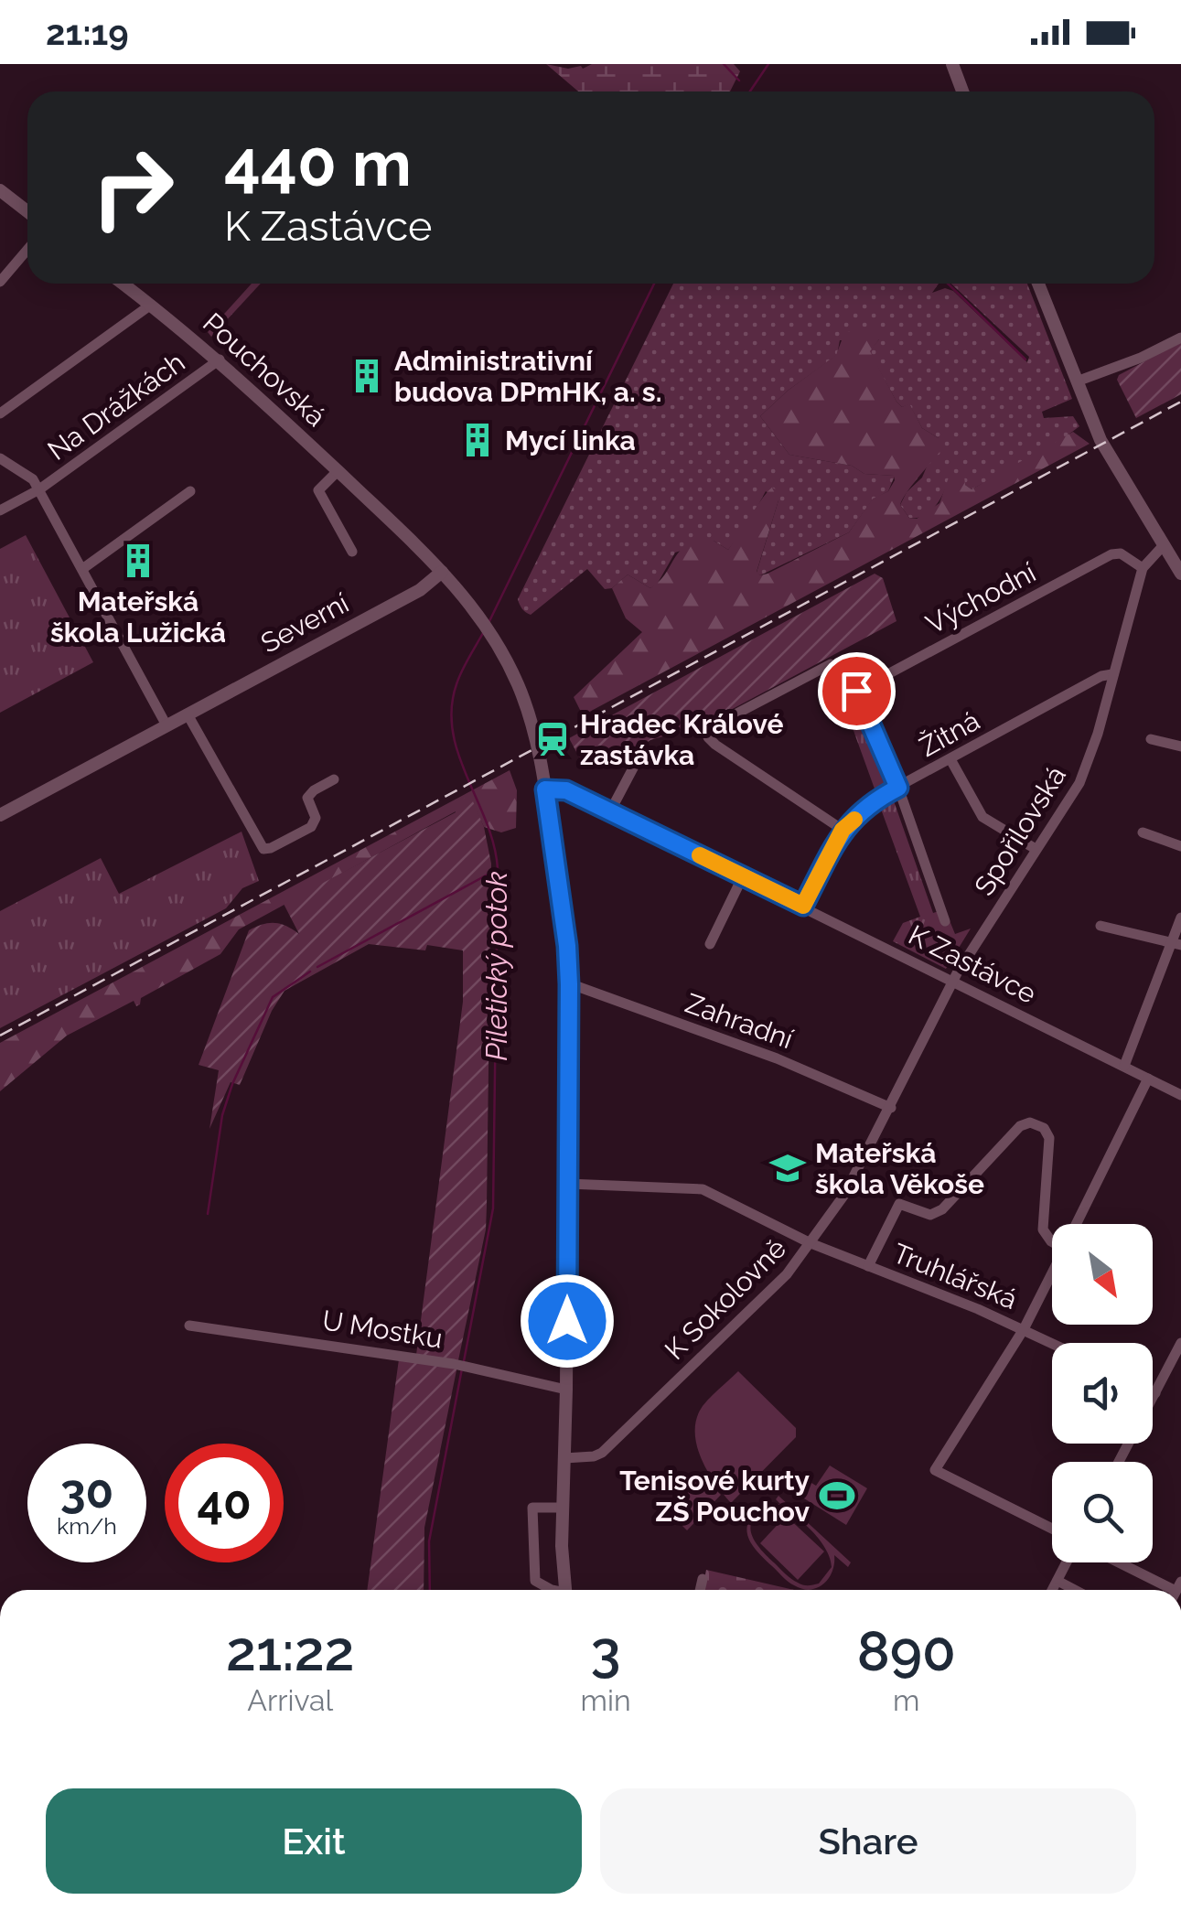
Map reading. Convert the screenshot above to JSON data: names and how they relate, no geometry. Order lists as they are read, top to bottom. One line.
{"streets":{"street":["Pouchovská","Na Drážkách","Východní","Severní","Žitná","Spořilovská","K Zastávce","Zahradní","Truhlářská","K Sokolovně","U Mostku"]},"crossings":[["Pouchovská","Na Drážkách"],["Pouchovská","Severní"],["Pouchovská","K Zastávce"],["Východní","Spořilovská"],["Žitná","Spořilovská"],["Žitná","K Zastávce"],["Spořilovská","K Zastávce"],["Spořilovská","K Sokolovně"],["K Zastávce","Truhlářská"],["K Zastávce","K Sokolovně"],["Zahradní","K Sokolovně"],["Truhlářská","K Sokolovně"]],"water":["Piletický potok"],"places":{"building":["Administrativní budova DPmHK, a. s.","Mycí linka","Mateřská škola Lužická"],"station":["Hradec Králové zastávka"],"school or university":["Mateřská škola Věkoše"],"sports":["Tenisové kurty ZŠ Pouchov"]},"north":"bottom right","page":{"status":"21:19","turn":["440 m","K Zastávce"],"speed":"30 km/h","limit":"40","eta":["21:22","Arrival","3","min","890","m"],"buttons":["Exit","Share"]}}
